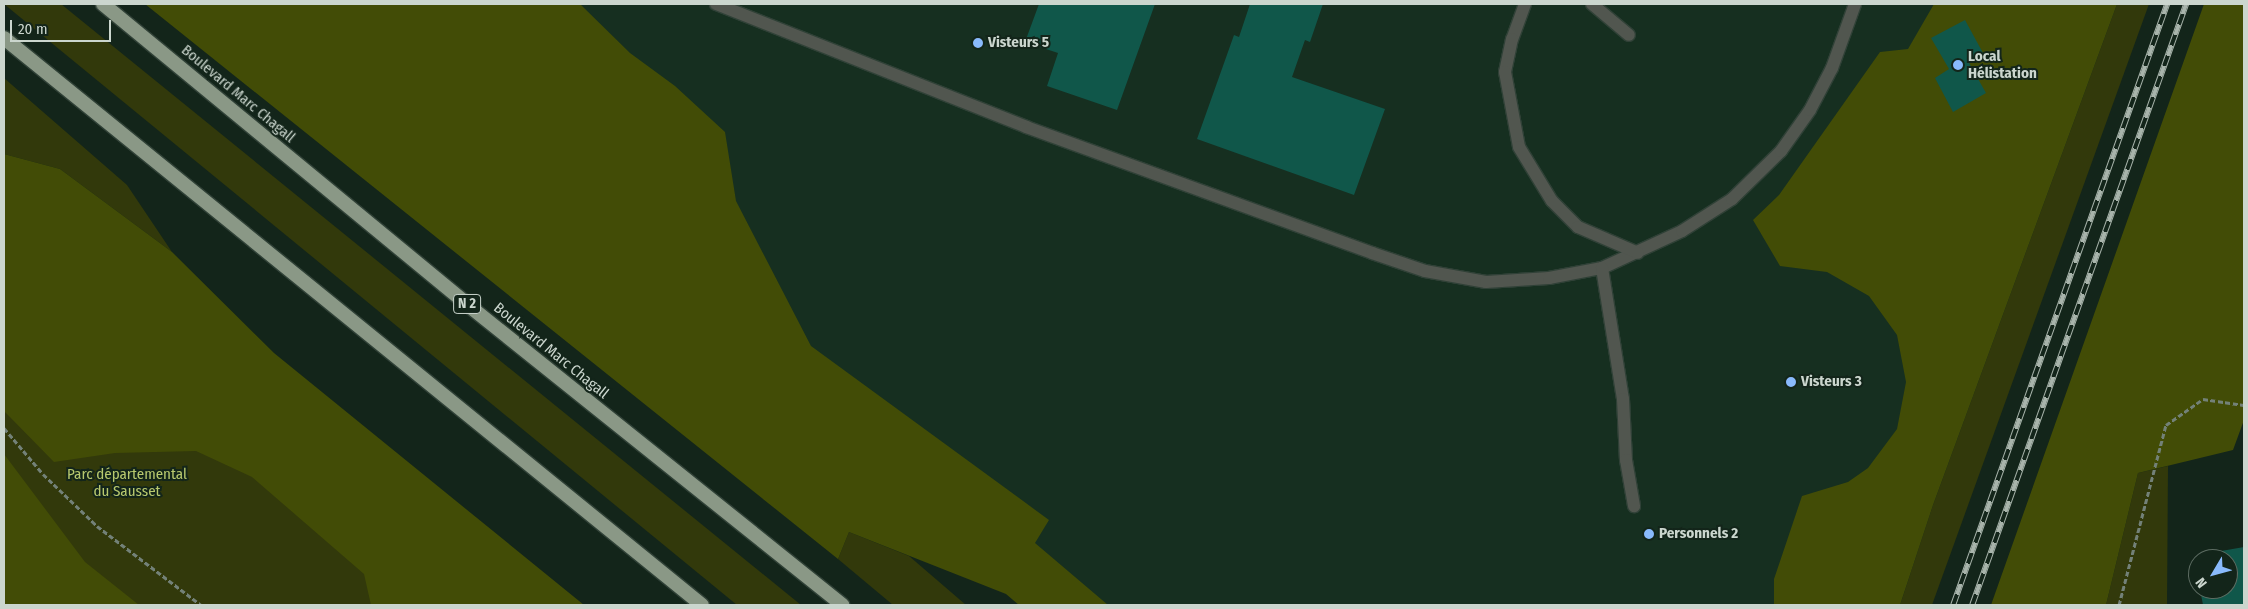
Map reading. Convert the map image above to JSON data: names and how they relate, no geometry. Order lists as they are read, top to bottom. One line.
{"streets":{"highway":["Boulevard Marc Chagall","N 2"]},"parks":["Parc départemental du Sausset"],"places":["Visteurs 5","Local Hélistation","Visteurs 3","Personnels 2"],"scale_bar":"20 m","north":"bottom left"}
